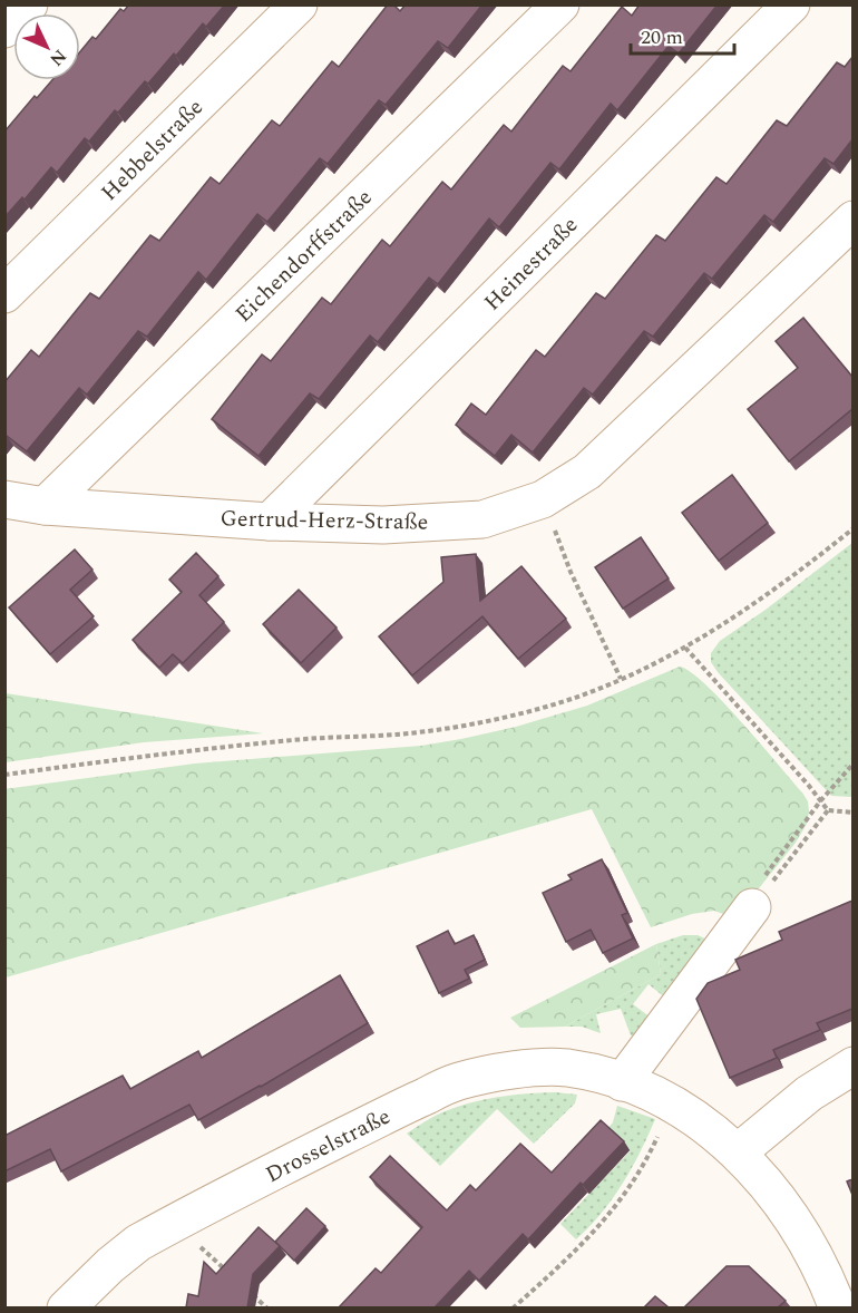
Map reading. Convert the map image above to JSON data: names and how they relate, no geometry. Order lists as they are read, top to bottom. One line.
{"streets":{"street":["Hebbelstraße","Eichendorffstraße","Heinestraße","Gertrud-Herz-Straße","Drosselstraße"]},"crossings":[["Eichendorffstraße","Gertrud-Herz-Straße"],["Heinestraße","Gertrud-Herz-Straße"]],"scale_bar":"20 m","north":"bottom right"}
